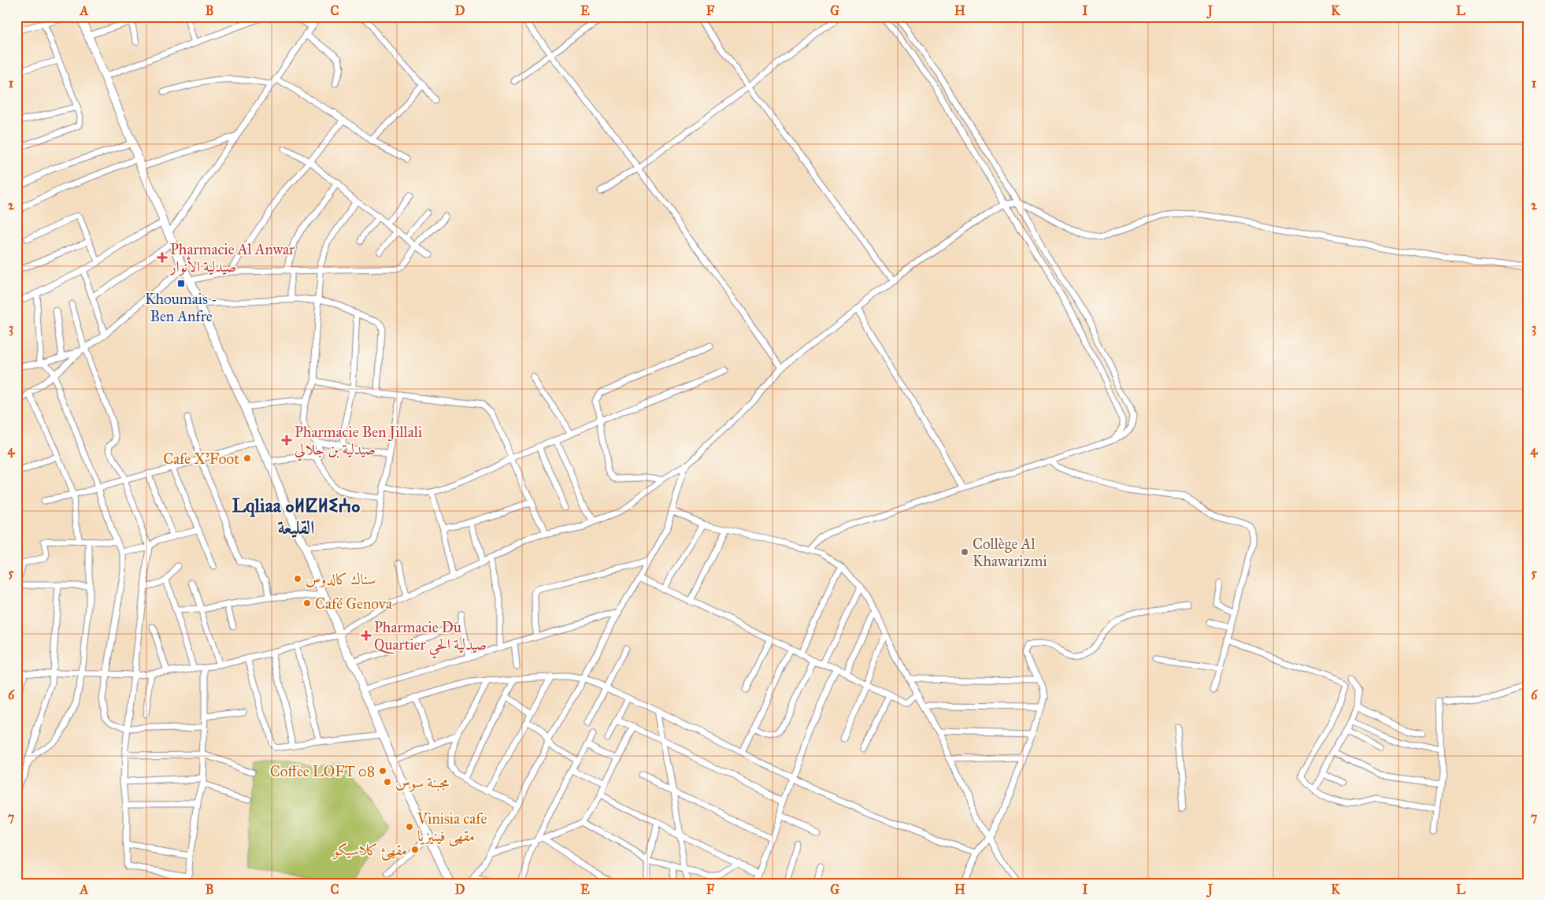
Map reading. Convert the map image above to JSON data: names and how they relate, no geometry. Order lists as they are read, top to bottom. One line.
{"districts":["Lqliaa ⴰⵍⵇⵍⵉⵄⴰ القليعة"],"places":{"health":["Pharmacie Al Anwar صيدلية الأنوار","Pharmacie Ben Jillali صيدلية بن جلالي","Pharmacie Du Quartier صيدلية الحي"],"transit":["Khoumais - Ben Anfre"],"other":["Cafe X'Foot","Collège Al Khawarizmi","سناك كالدوس","Café Genova","Coffee LOFT 08","مجبنة سوس","Vinisia cafe مقهى فينيزيا","مقهئ كلاسيكو"]},"grid":{"columns":["A","B","C","D","E","F","G","H","I","J","K","L"],"rows":["1","2","3","4","5","6","7"]}}
